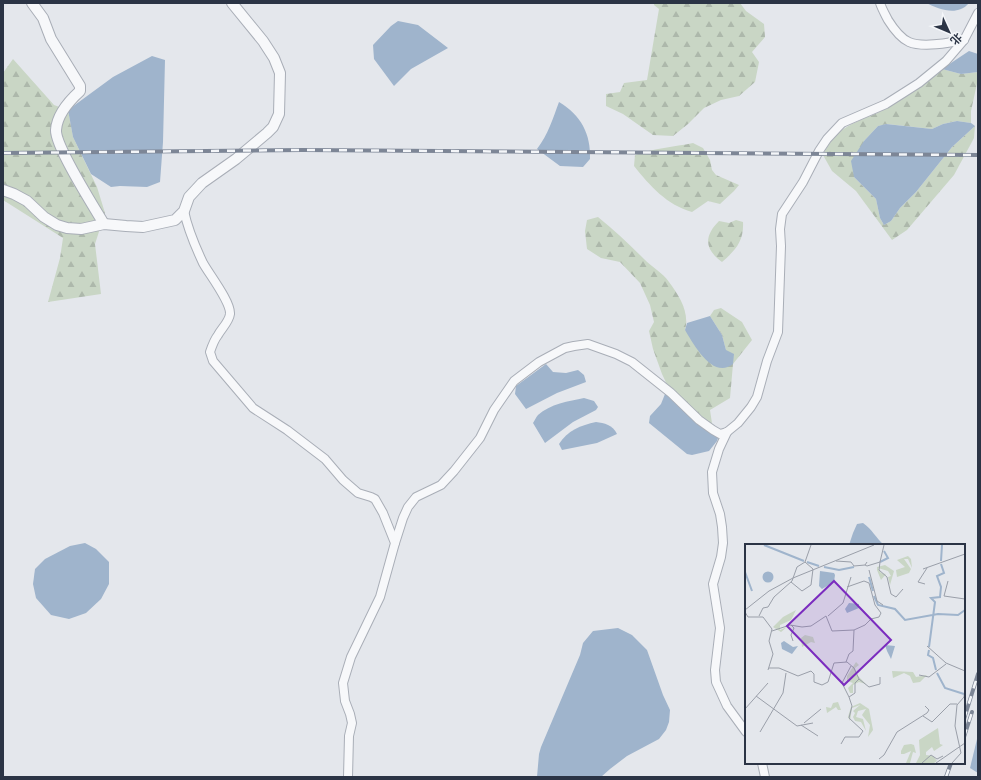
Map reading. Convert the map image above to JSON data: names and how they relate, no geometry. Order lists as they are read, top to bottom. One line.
{"north":"bottom right"}
